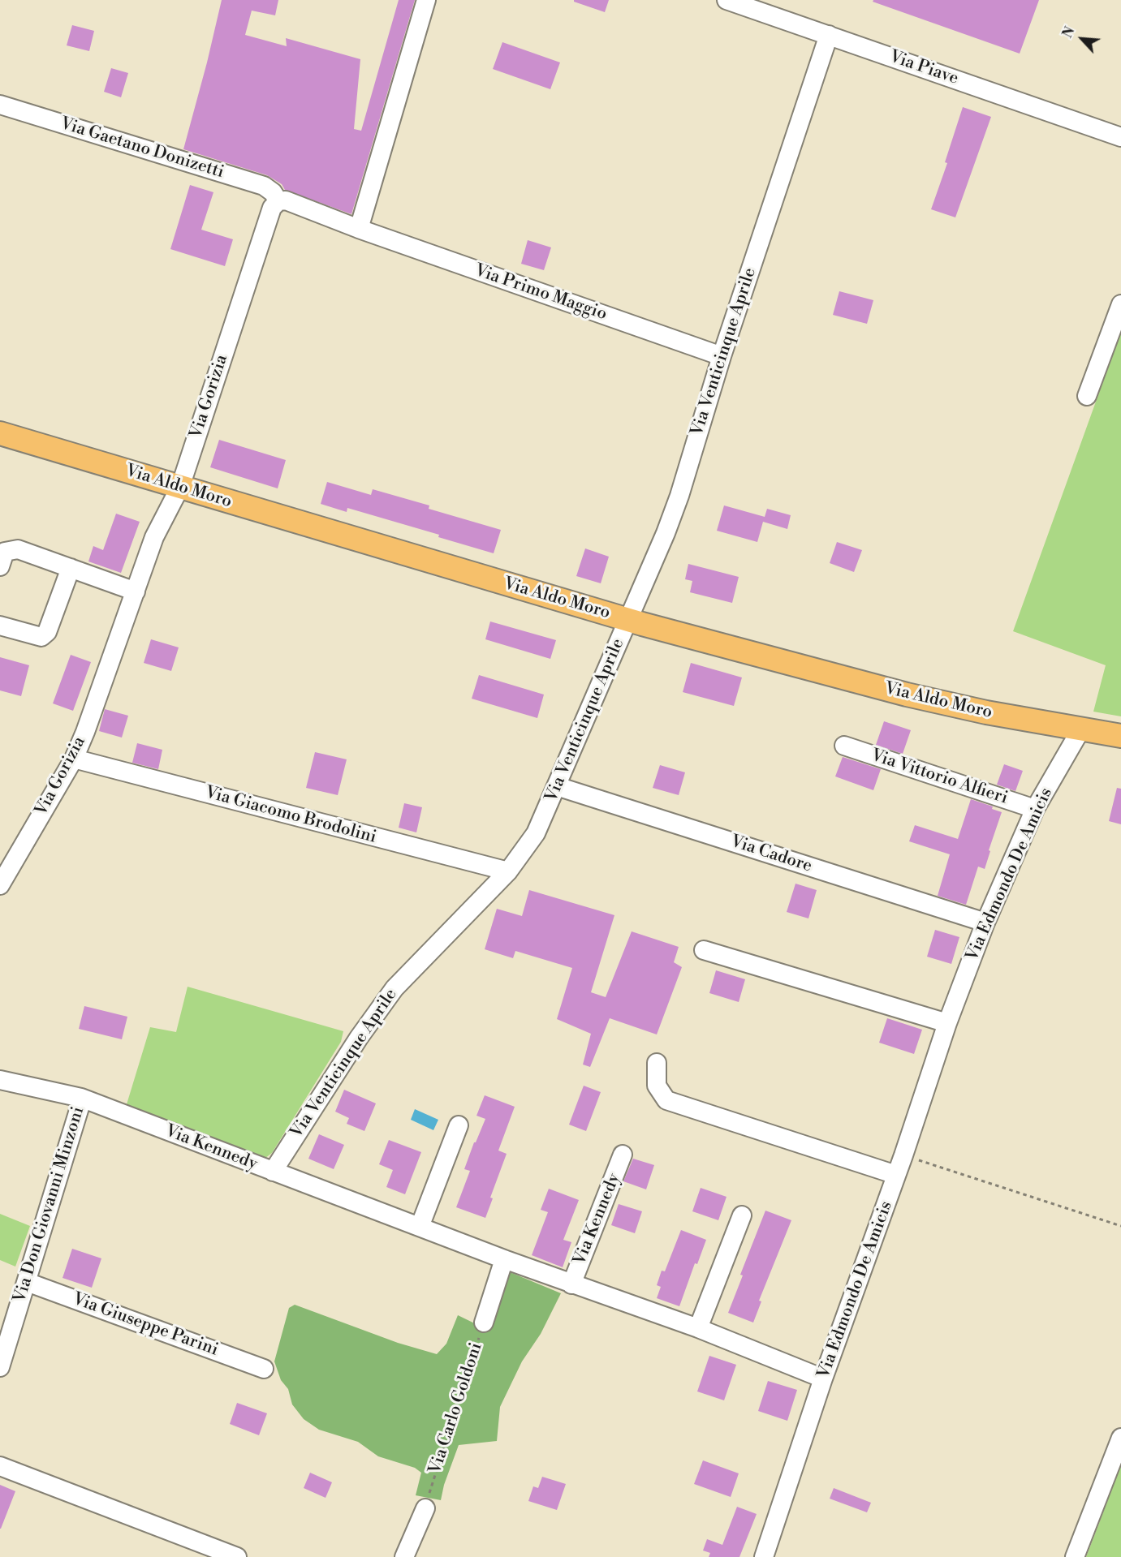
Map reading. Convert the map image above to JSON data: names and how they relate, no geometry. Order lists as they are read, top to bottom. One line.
{"streets":{"main road":["Via Aldo Moro"],"street":["Via Piave","Via Gaetano Donizetti","Via Primo Maggio","Via Venticinque Aprile","Via Gorizia","Via Vittorio Alfieri","Via Giacomo Brodolini","Via Cadore","Via Edmondo De Amicis","Via Kennedy","Via Don Giovanni Minzoni","Via Giuseppe Parini","Via Carlo Goldoni"]},"crossings":[["Via Piave","Via Venticinque Aprile"],["Via Gaetano Donizetti","Via Gorizia"],["Via Primo Maggio","Via Venticinque Aprile"],["Via Venticinque Aprile","Via Aldo Moro"],["Via Venticinque Aprile","Via Giacomo Brodolini"],["Via Venticinque Aprile","Via Cadore"],["Via Venticinque Aprile","Via Kennedy"],["Via Gorizia","Via Aldo Moro"],["Via Gorizia","Via Giacomo Brodolini"],["Via Aldo Moro","Via Edmondo De Amicis"],["Via Vittorio Alfieri","Via Edmondo De Amicis"],["Via Cadore","Via Edmondo De Amicis"],["Via Edmondo De Amicis","Via Kennedy"],["Via Kennedy","Via Don Giovanni Minzoni"],["Via Kennedy","Via Carlo Goldoni"],["Via Don Giovanni Minzoni","Via Giuseppe Parini"]],"north":"top left"}
